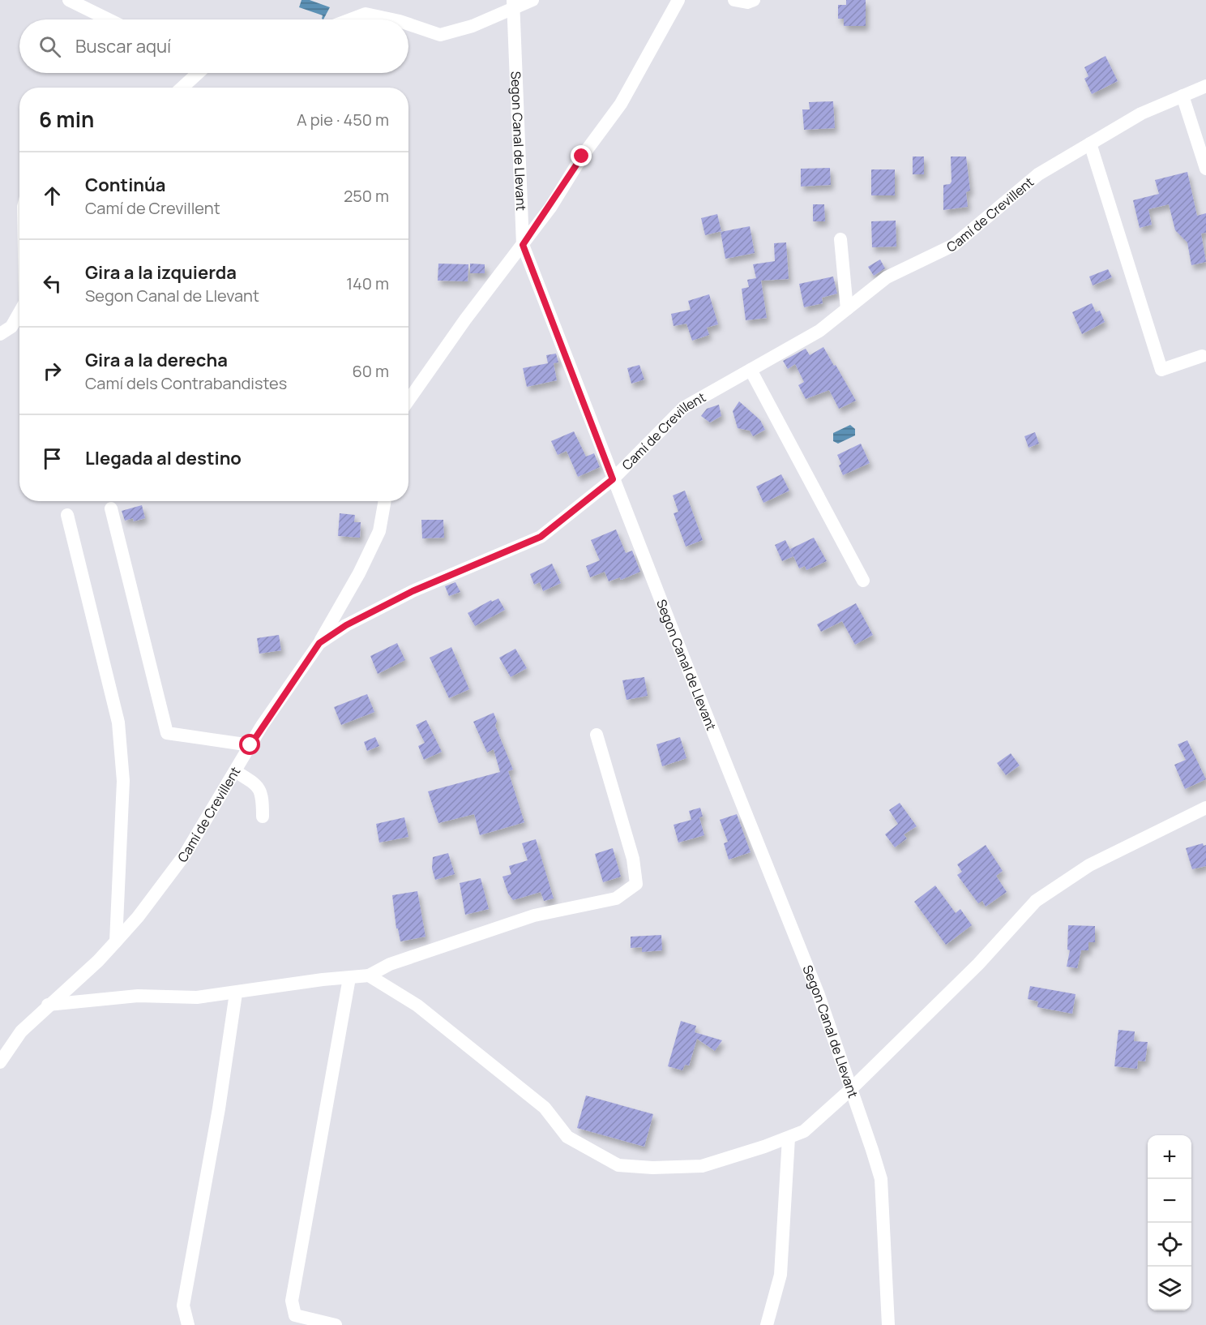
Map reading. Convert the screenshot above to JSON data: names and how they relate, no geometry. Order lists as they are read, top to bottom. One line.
{"streets":{"street":["Segon Canal de Llevant","Camí de Crevillent"]},"crossings":[["Segon Canal de Llevant","Camí de Crevillent"]],"page":{"search":"Buscar aquí","heading":["6 min","A pie · 450 m"],"list":[["Continúa","Camí de Crevillent","250 m"],["Gira a la izquierda","Segon Canal de Llevant","140 m"],["Gira a la derecha","Camí dels Contrabandistes","60 m"],"Llegada al destino"],"map_buttons":["+","−"]}}
